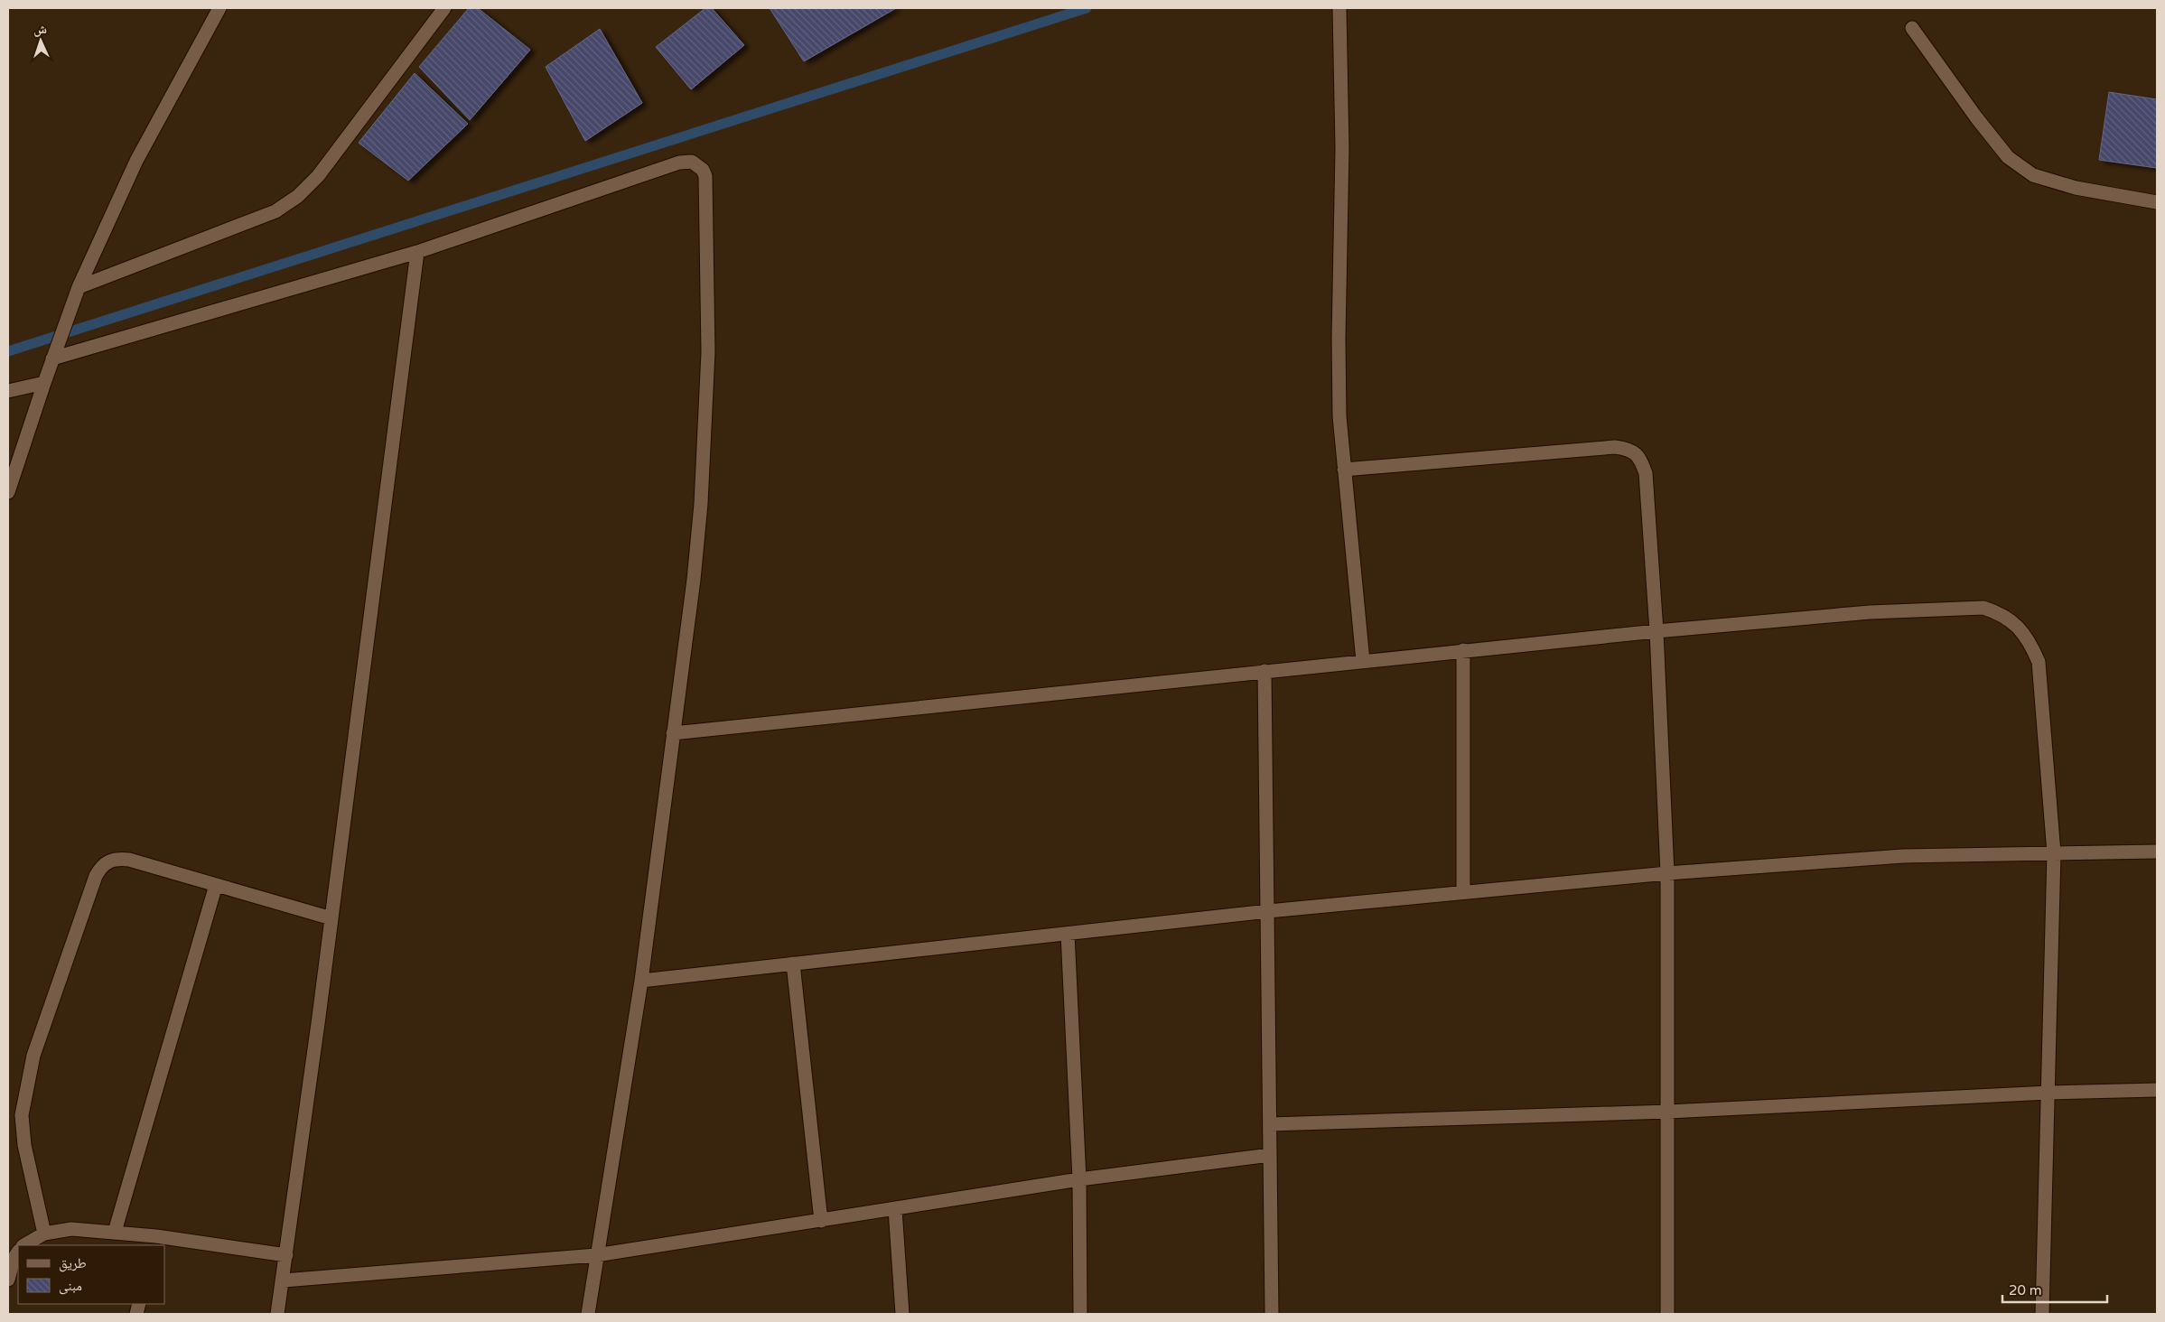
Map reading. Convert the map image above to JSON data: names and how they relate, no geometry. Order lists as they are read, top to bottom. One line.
{"legend":["طريق","مبنى"],"scale_bar":"20 m","north":"top"}
